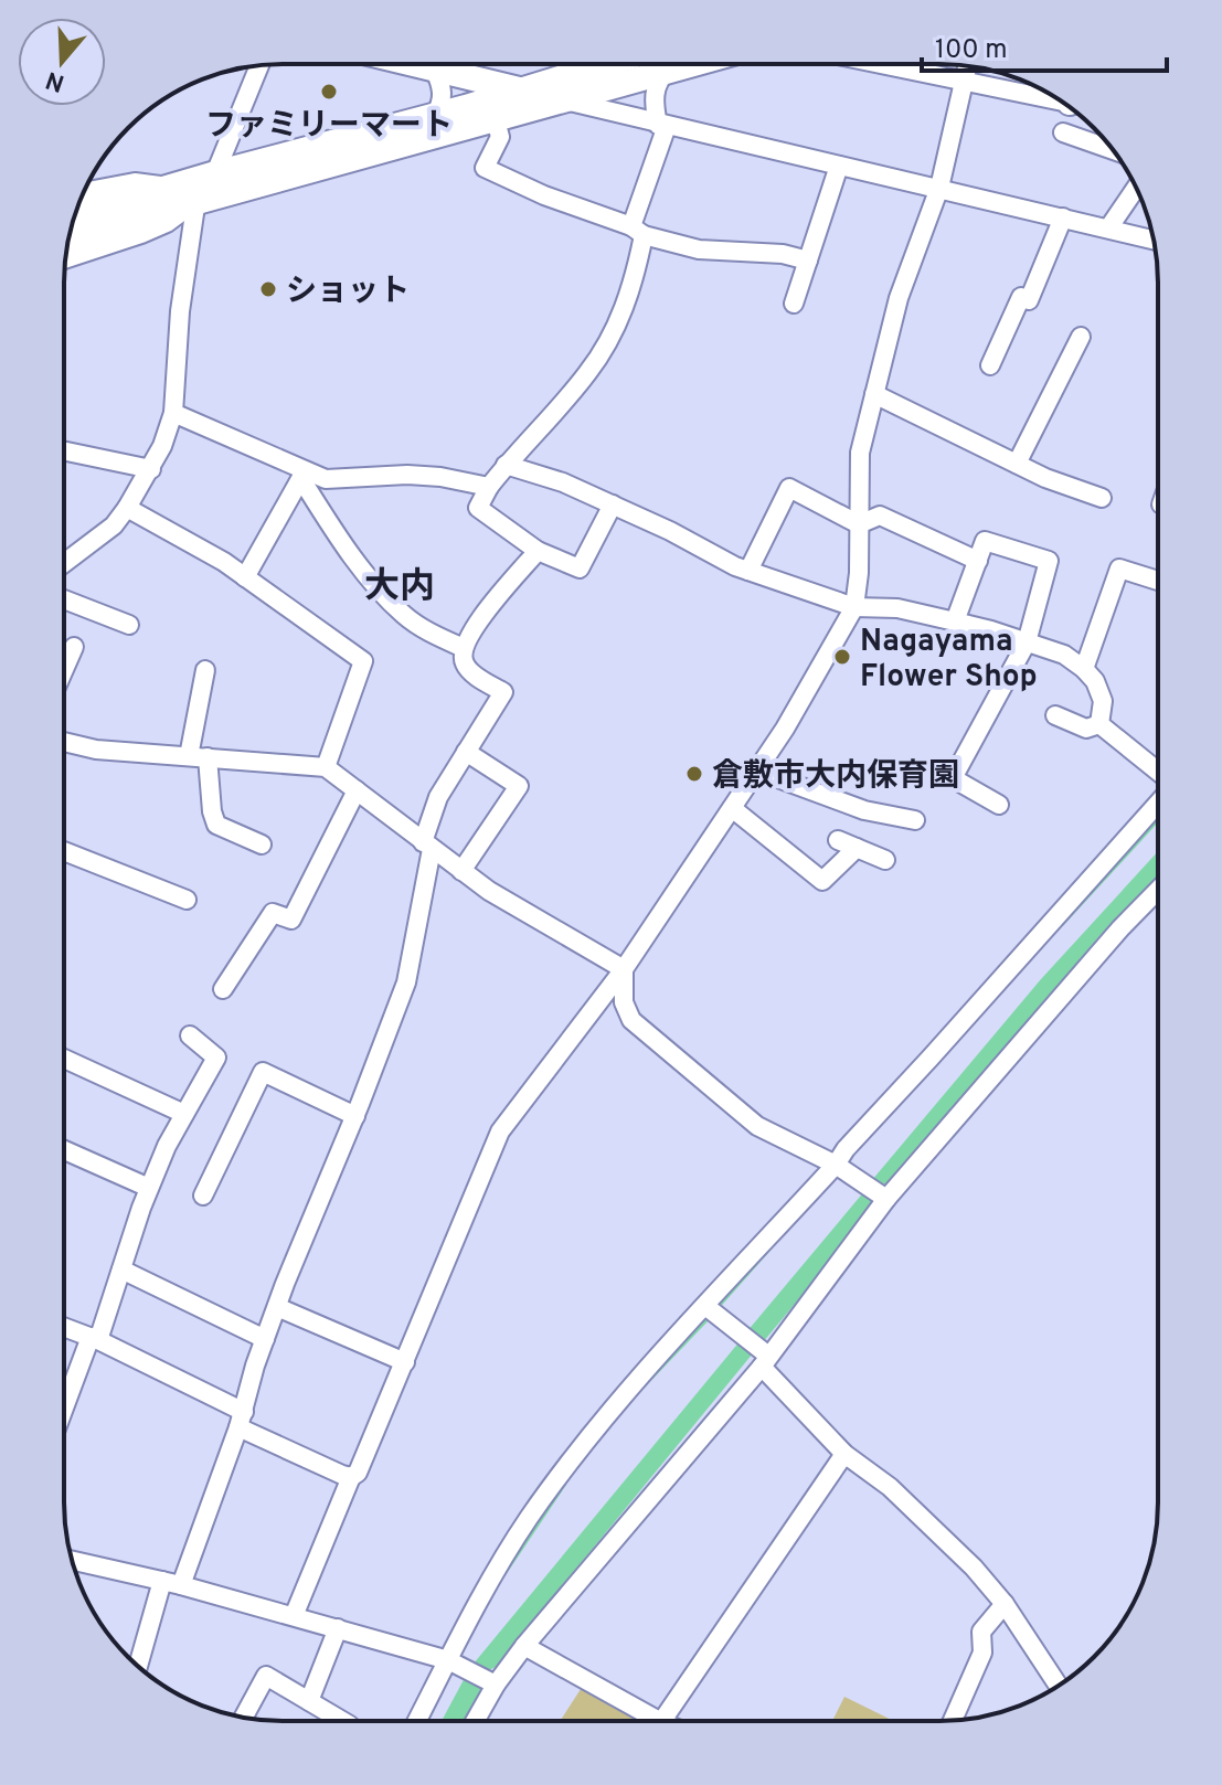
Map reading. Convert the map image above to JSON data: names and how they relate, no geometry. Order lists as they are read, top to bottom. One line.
{"districts":["大内"],"places":["ファミリーマート","ショット","Nagayama Flower Shop","倉敷市大内保育園"],"scale_bar":"100 m","north":"bottom"}
